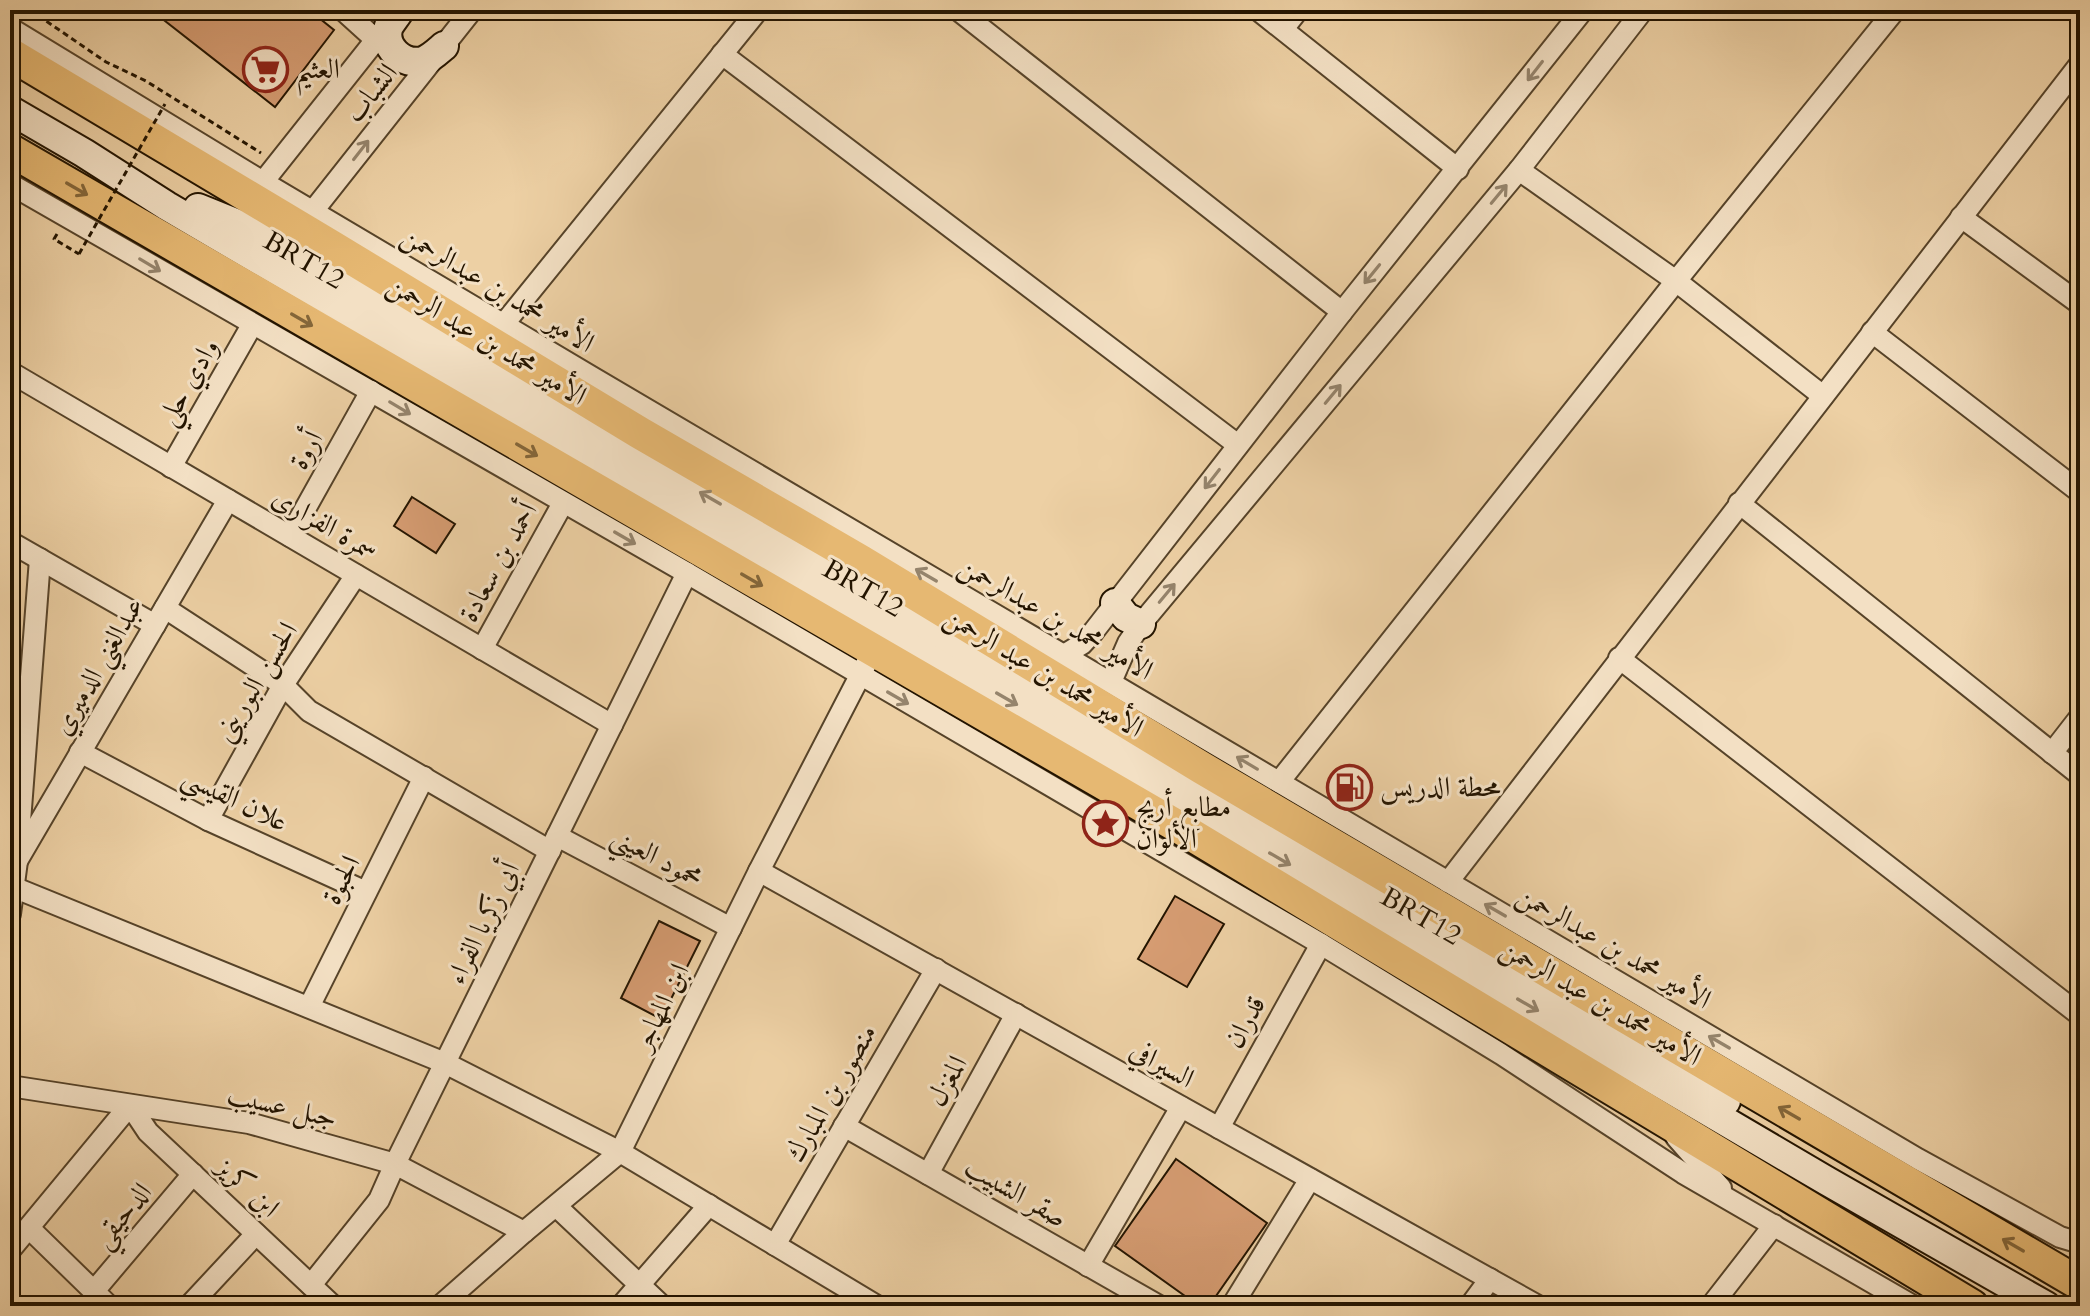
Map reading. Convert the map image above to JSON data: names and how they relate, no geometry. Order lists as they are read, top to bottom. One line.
{"streets":{"main road":["BRT12","الأمير محمد بن عبد الرحمن"],"street":["الشباب","الأمير محمد بن عبدالرحمن","وادي حلي","أروة","سمرة الفزارى","أحمد بن سعادة","عبدالغني الدميري","الحسن البوريني","علان القيسي","محمود العيني","الحبوة","أبي زكريا الفراء","ابن المهاجر","قدران","السيرافي","المغزل","منصور بن المبارك","جبل عسيب","ابن كريز","صقر الشبيب","الدحيقي"]},"crossings":[["الشباب","الأمير محمد بن عبدالرحمن"],["الأمير محمد بن عبدالرحمن","الأمير محمد بن عبد الرحمن"],["وادي حلي","سمرة الفزارى"],["أروة","سمرة الفزارى"],["سمرة الفزارى","أحمد بن سعادة"],["سمرة الفزارى","عبدالغني الدميري"],["سمرة الفزارى","الحسن البوريني"],["سمرة الفزارى","أبي زكريا الفراء"],["عبدالغني الدميري","علان القيسي"],["عبدالغني الدميري","محمود العيني"],["الحسن البوريني","علان القيسي"],["الحسن البوريني","محمود العيني"],["علان القيسي","الحبوة"],["محمود العيني","الحبوة"],["محمود العيني","أبي زكريا الفراء"],["محمود العيني","ابن المهاجر"],["أبي زكريا الفراء","جبل عسيب"],["أبي زكريا الفراء","ابن كريز"],["ابن المهاجر","السيرافي"],["ابن المهاجر","جبل عسيب"],["قدران","السيرافي"],["السيرافي","المغزل"],["السيرافي","منصور بن المبارك"],["المغزل","صقر الشبيب"],["منصور بن المبارك","صقر الشبيب"],["جبل عسيب","ابن كريز"],["ابن كريز","الدحيقي"]],"places":{"supermarket":["العثيم"],"fuel station":["محطة الدريس"],"place":["مطابع أريج الألوان"]}}
